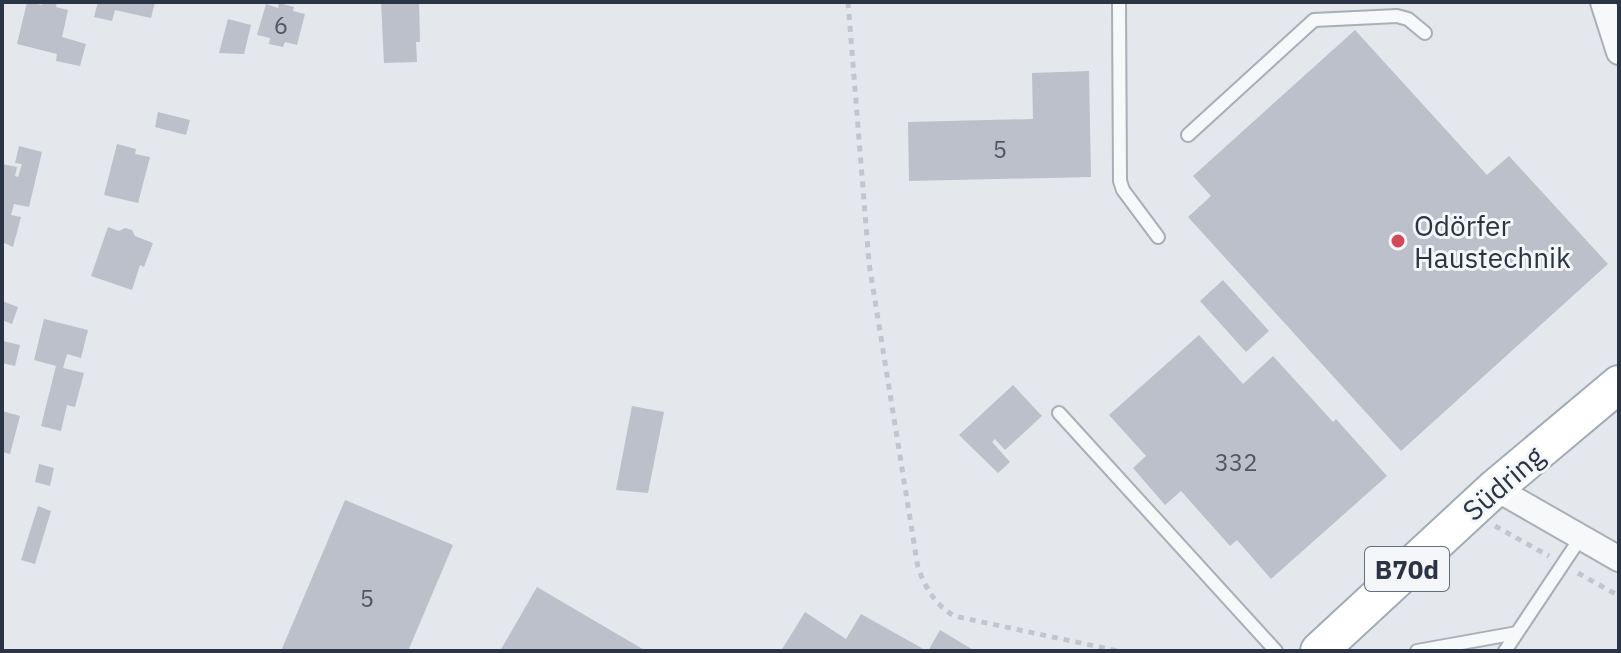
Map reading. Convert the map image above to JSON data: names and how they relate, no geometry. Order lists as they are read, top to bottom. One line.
{"streets":{"main road":["Südring","B70d"]},"places":["Odörfer Haustechnik"],"house_numbers":["6","5","332","5"]}
